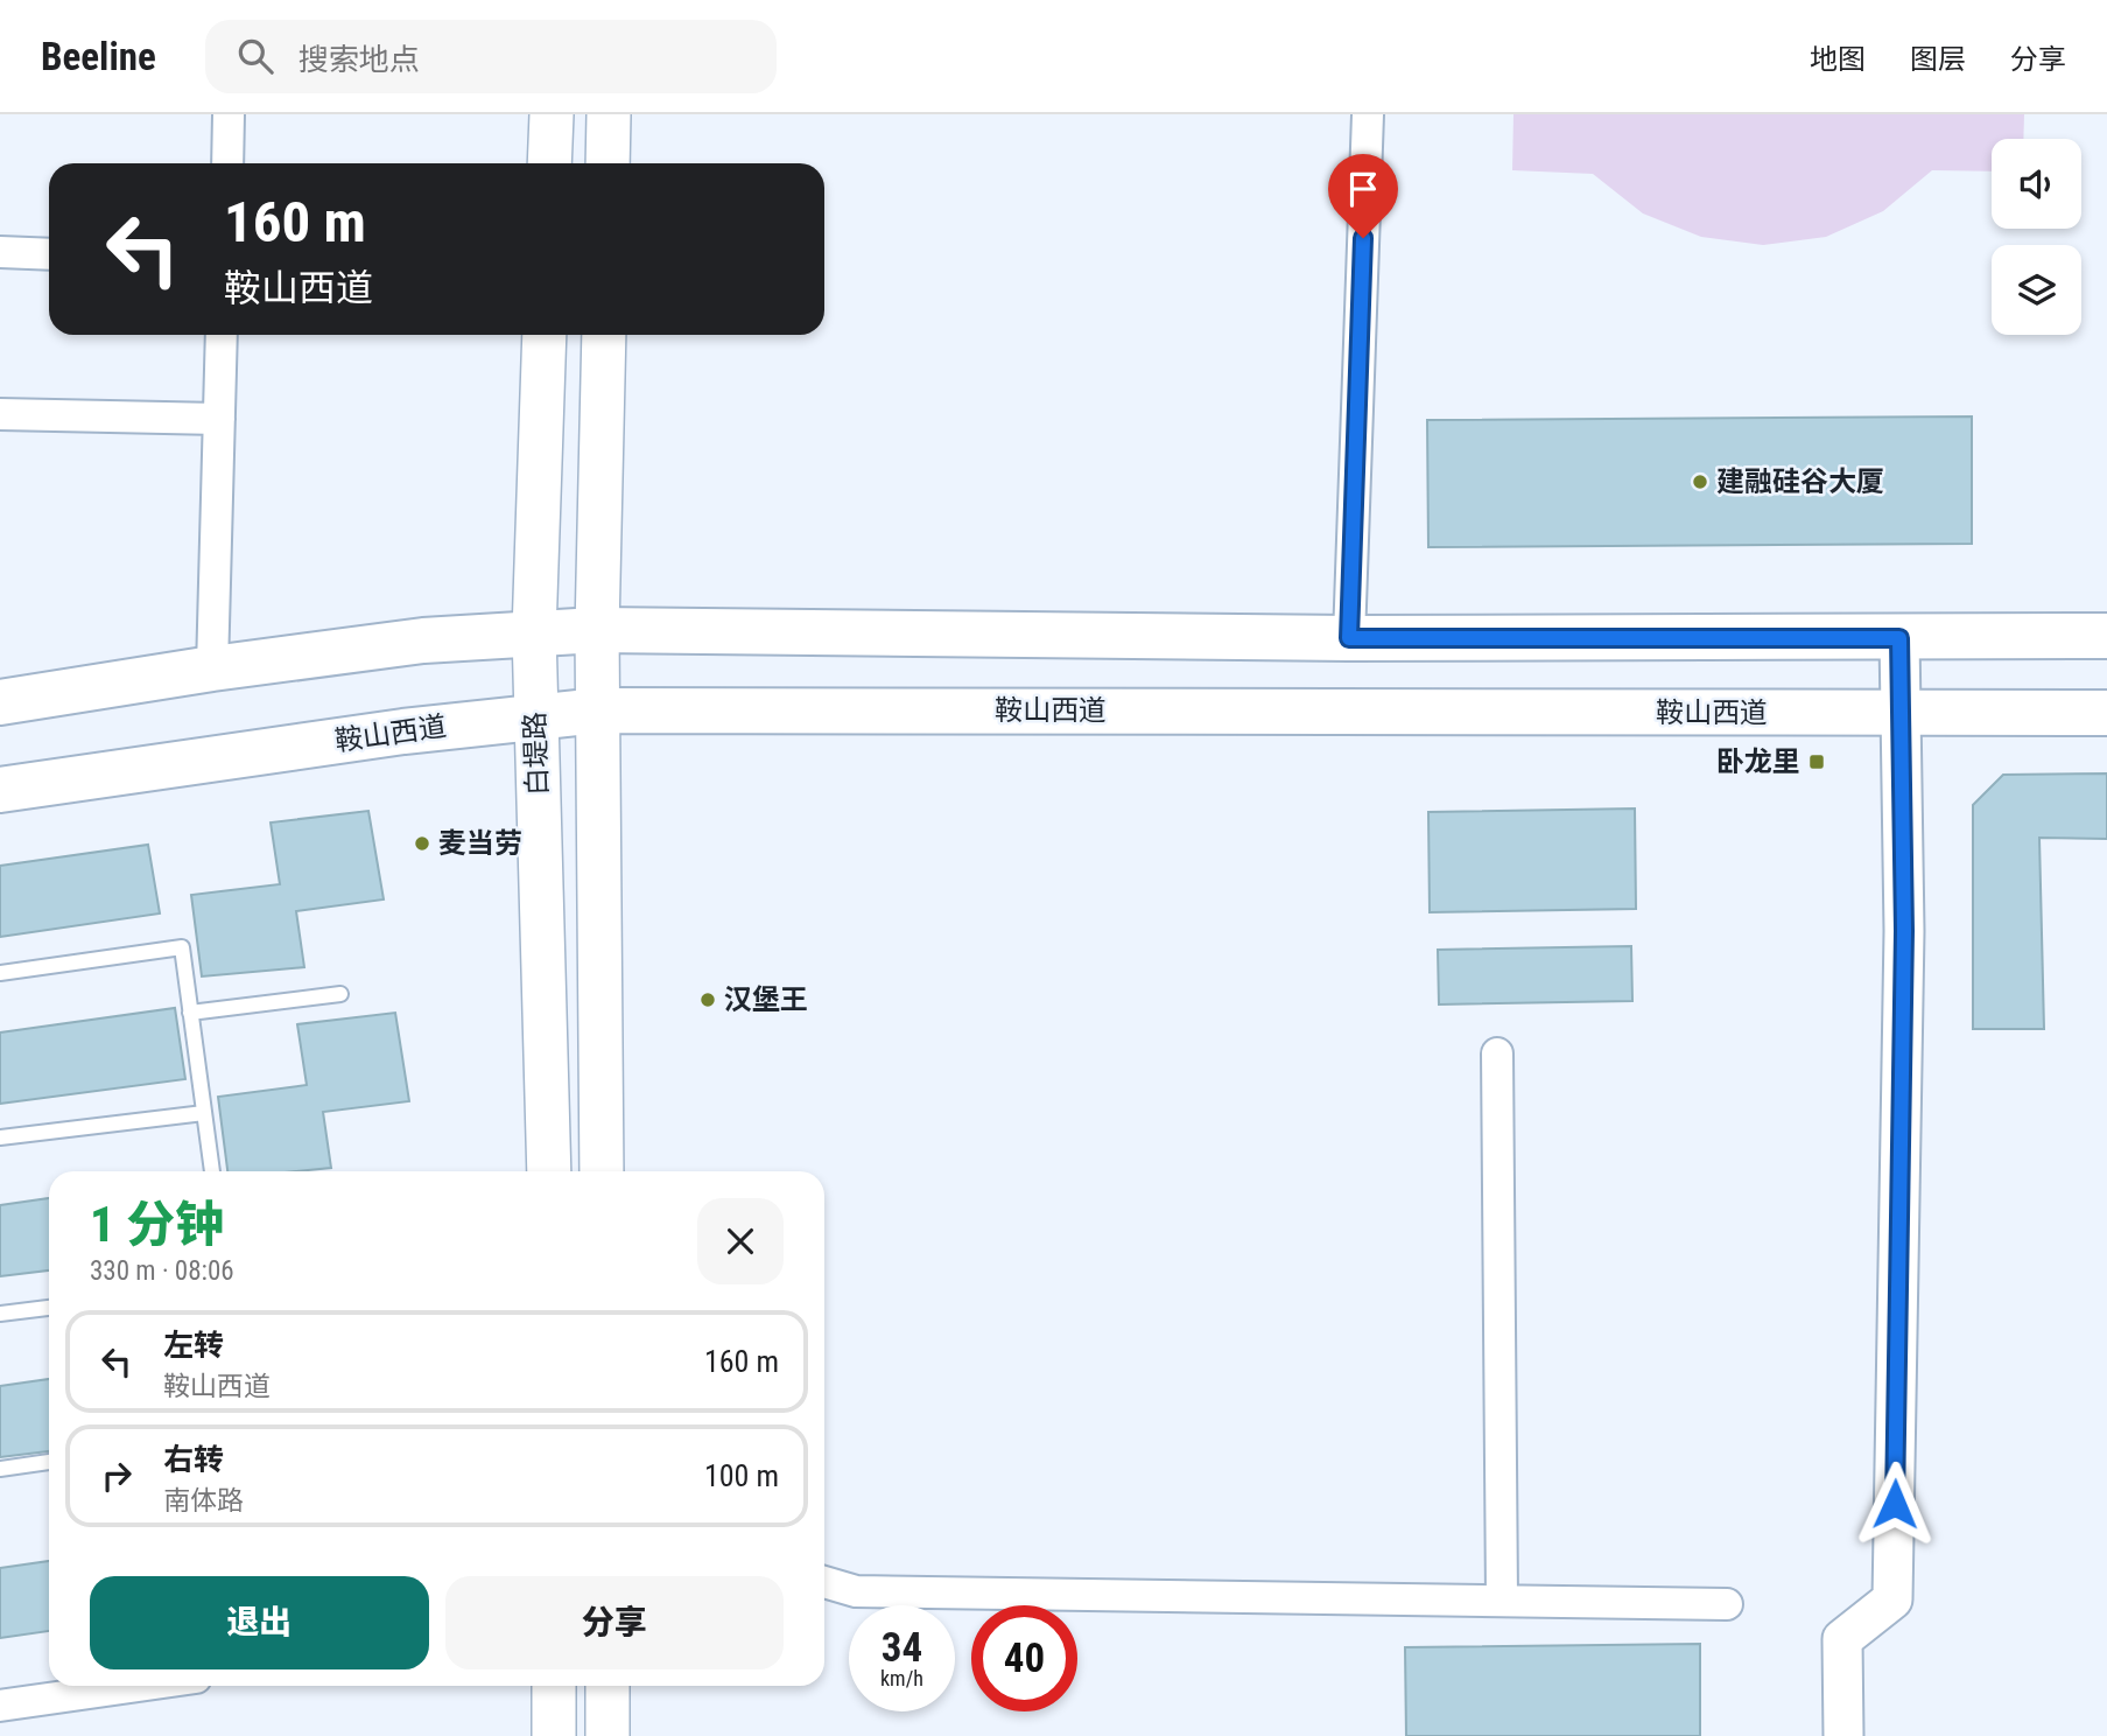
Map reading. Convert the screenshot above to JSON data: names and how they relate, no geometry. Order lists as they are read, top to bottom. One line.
{"streets":{"main road":["鞍山西道","白堤路"]},"crossings":[["鞍山西道","白堤路"]],"places":{"other":["建融硅谷大厦","麦当劳","汉堡王"],"transit":["卧龙里"]},"page":{"header":"Beeline","search":"搜索地点","nav":["地图","图层","分享"],"turn":["160 m","鞍山西道"],"heading":["1 分钟","330 m · 08:06"],"list":[{"name":"左转","note":"鞍山西道","value":"160 m"},{"name":"右转","note":"南体路","value":"100 m"}],"buttons":["退出","分享"],"speed":"34 km/h","limit":"40"}}
